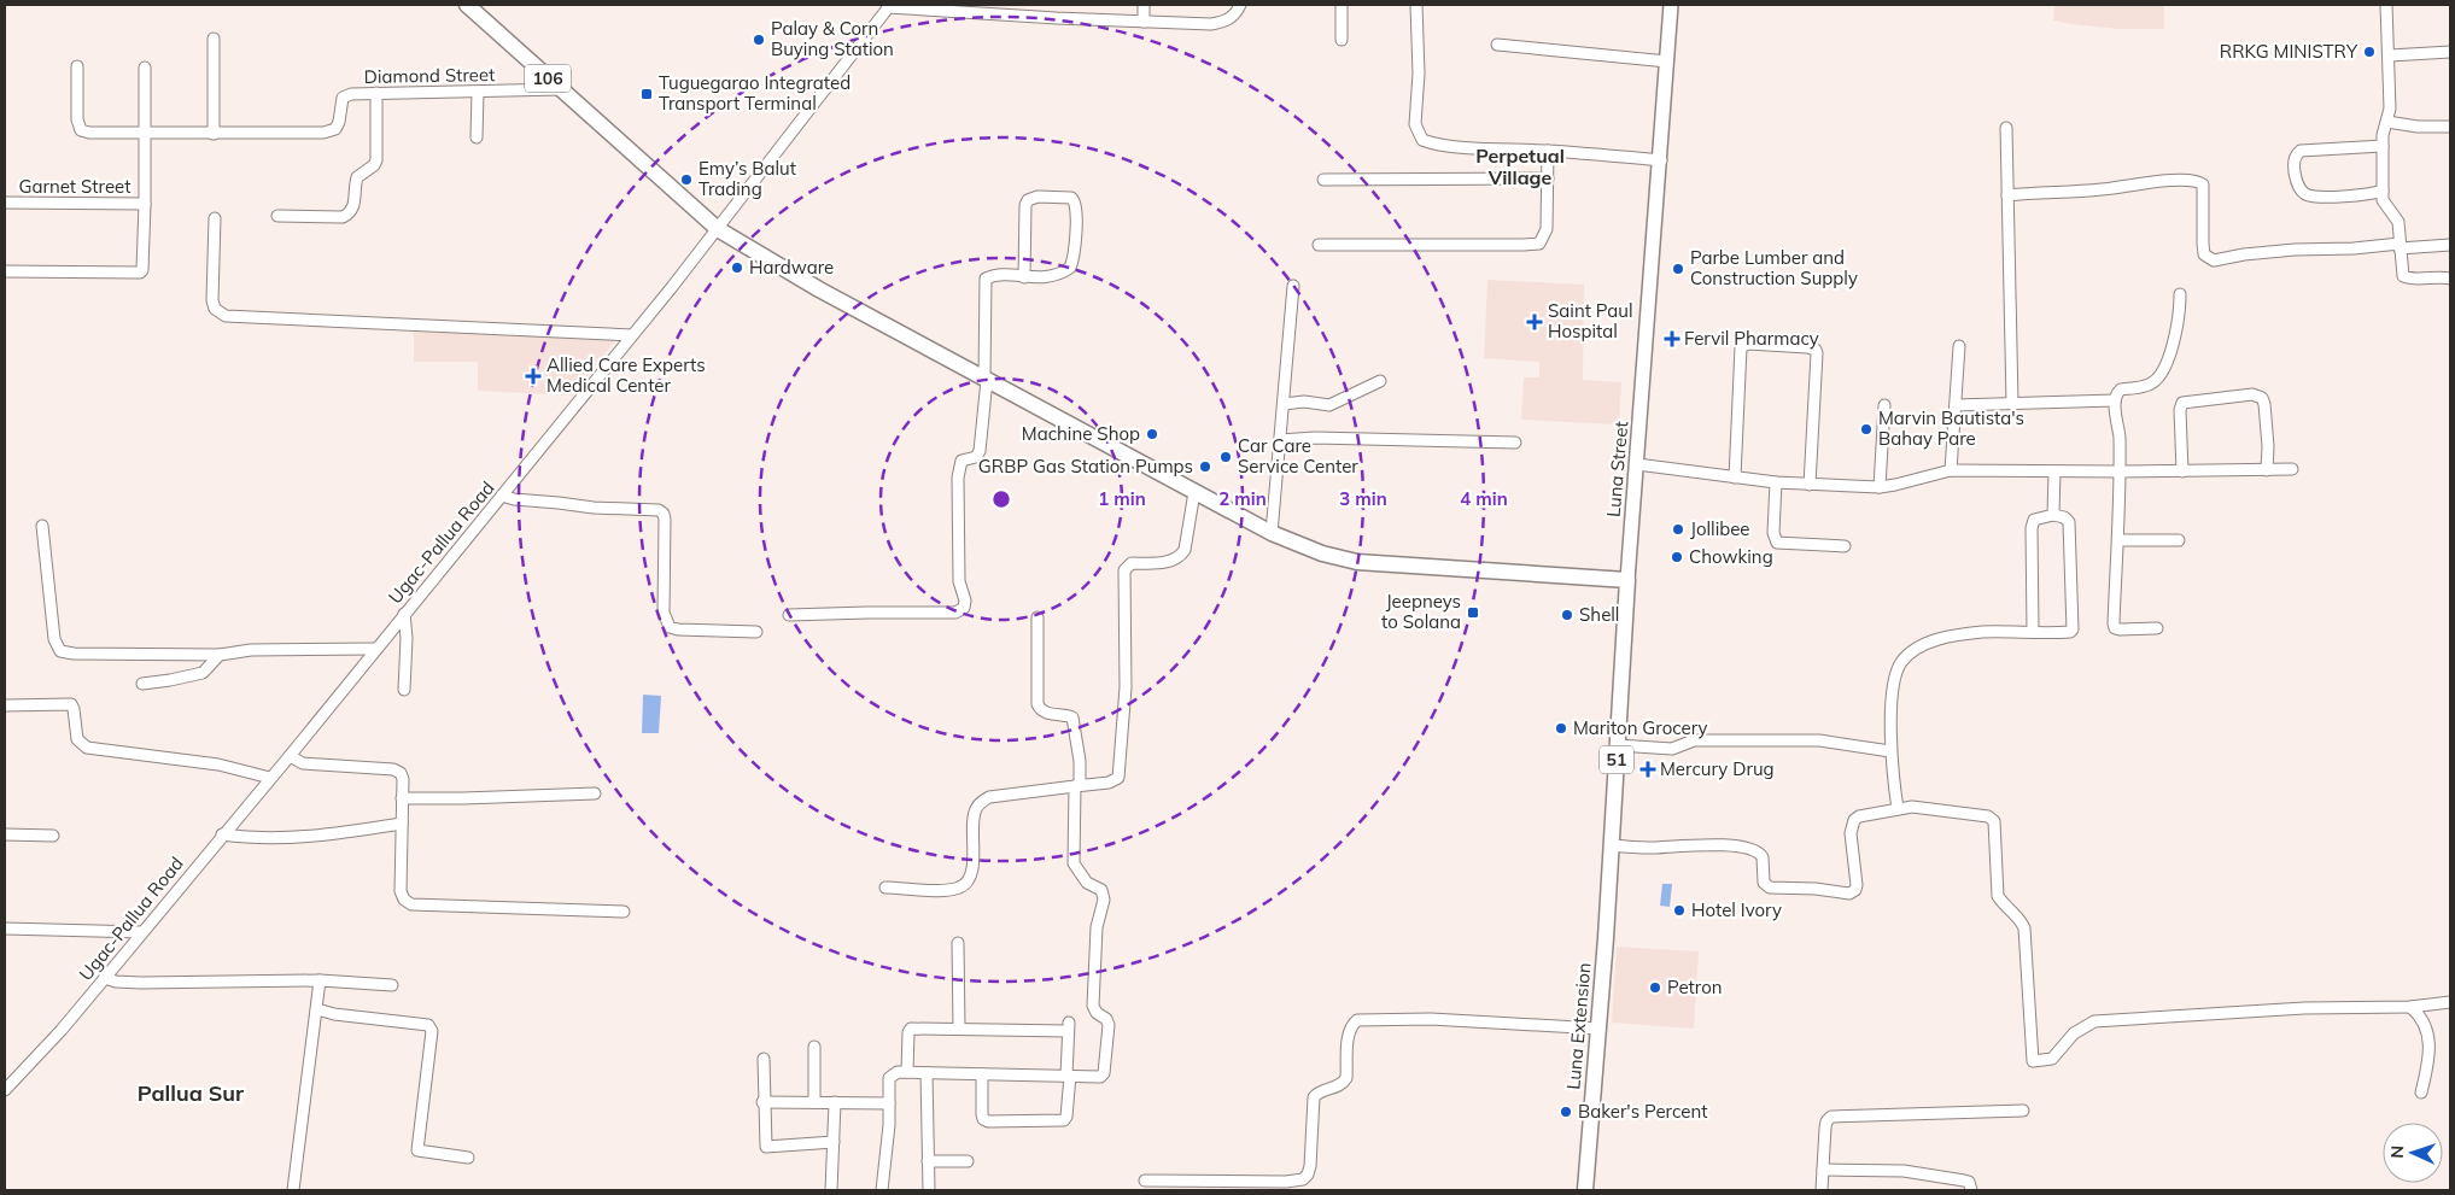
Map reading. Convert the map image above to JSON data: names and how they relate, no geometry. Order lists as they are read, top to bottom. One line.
{"streets":{"highway":["106","Luna Street","51","Luna Extension"],"street":["Diamond Street","Garnet Street","Ugac-Pallua Road"]},"crossings":[["Diamond Street","106"],["106","Luna Street"],["106","Ugac-Pallua Road"],["Luna Street","Luna Extension"]],"districts":["Perpetual Village","Pallua Sur"],"places":{"other":["Palay & Corn Buying Station","RRKG MINISTRY","Emy’s Balut Trading","Hardware","Parbe Lumber and Construction Supply","Marvin Bautista's Bahay Pare","Machine Shop","Car Care Service Center","GRBP Gas Station Pumps","Jollibee","Chowking","Shell","Mariton Grocery","Hotel Ivory","Petron","Baker's Percent"],"transit":["Tuguegarao Integrated Transport Terminal","Jeepneys to Solana"],"health":["Saint Paul Hospital","Fervil Pharmacy","Allied Care Experts Medical Center","Mercury Drug"]},"north":"left","rings":["1 min","2 min","3 min","4 min"]}
